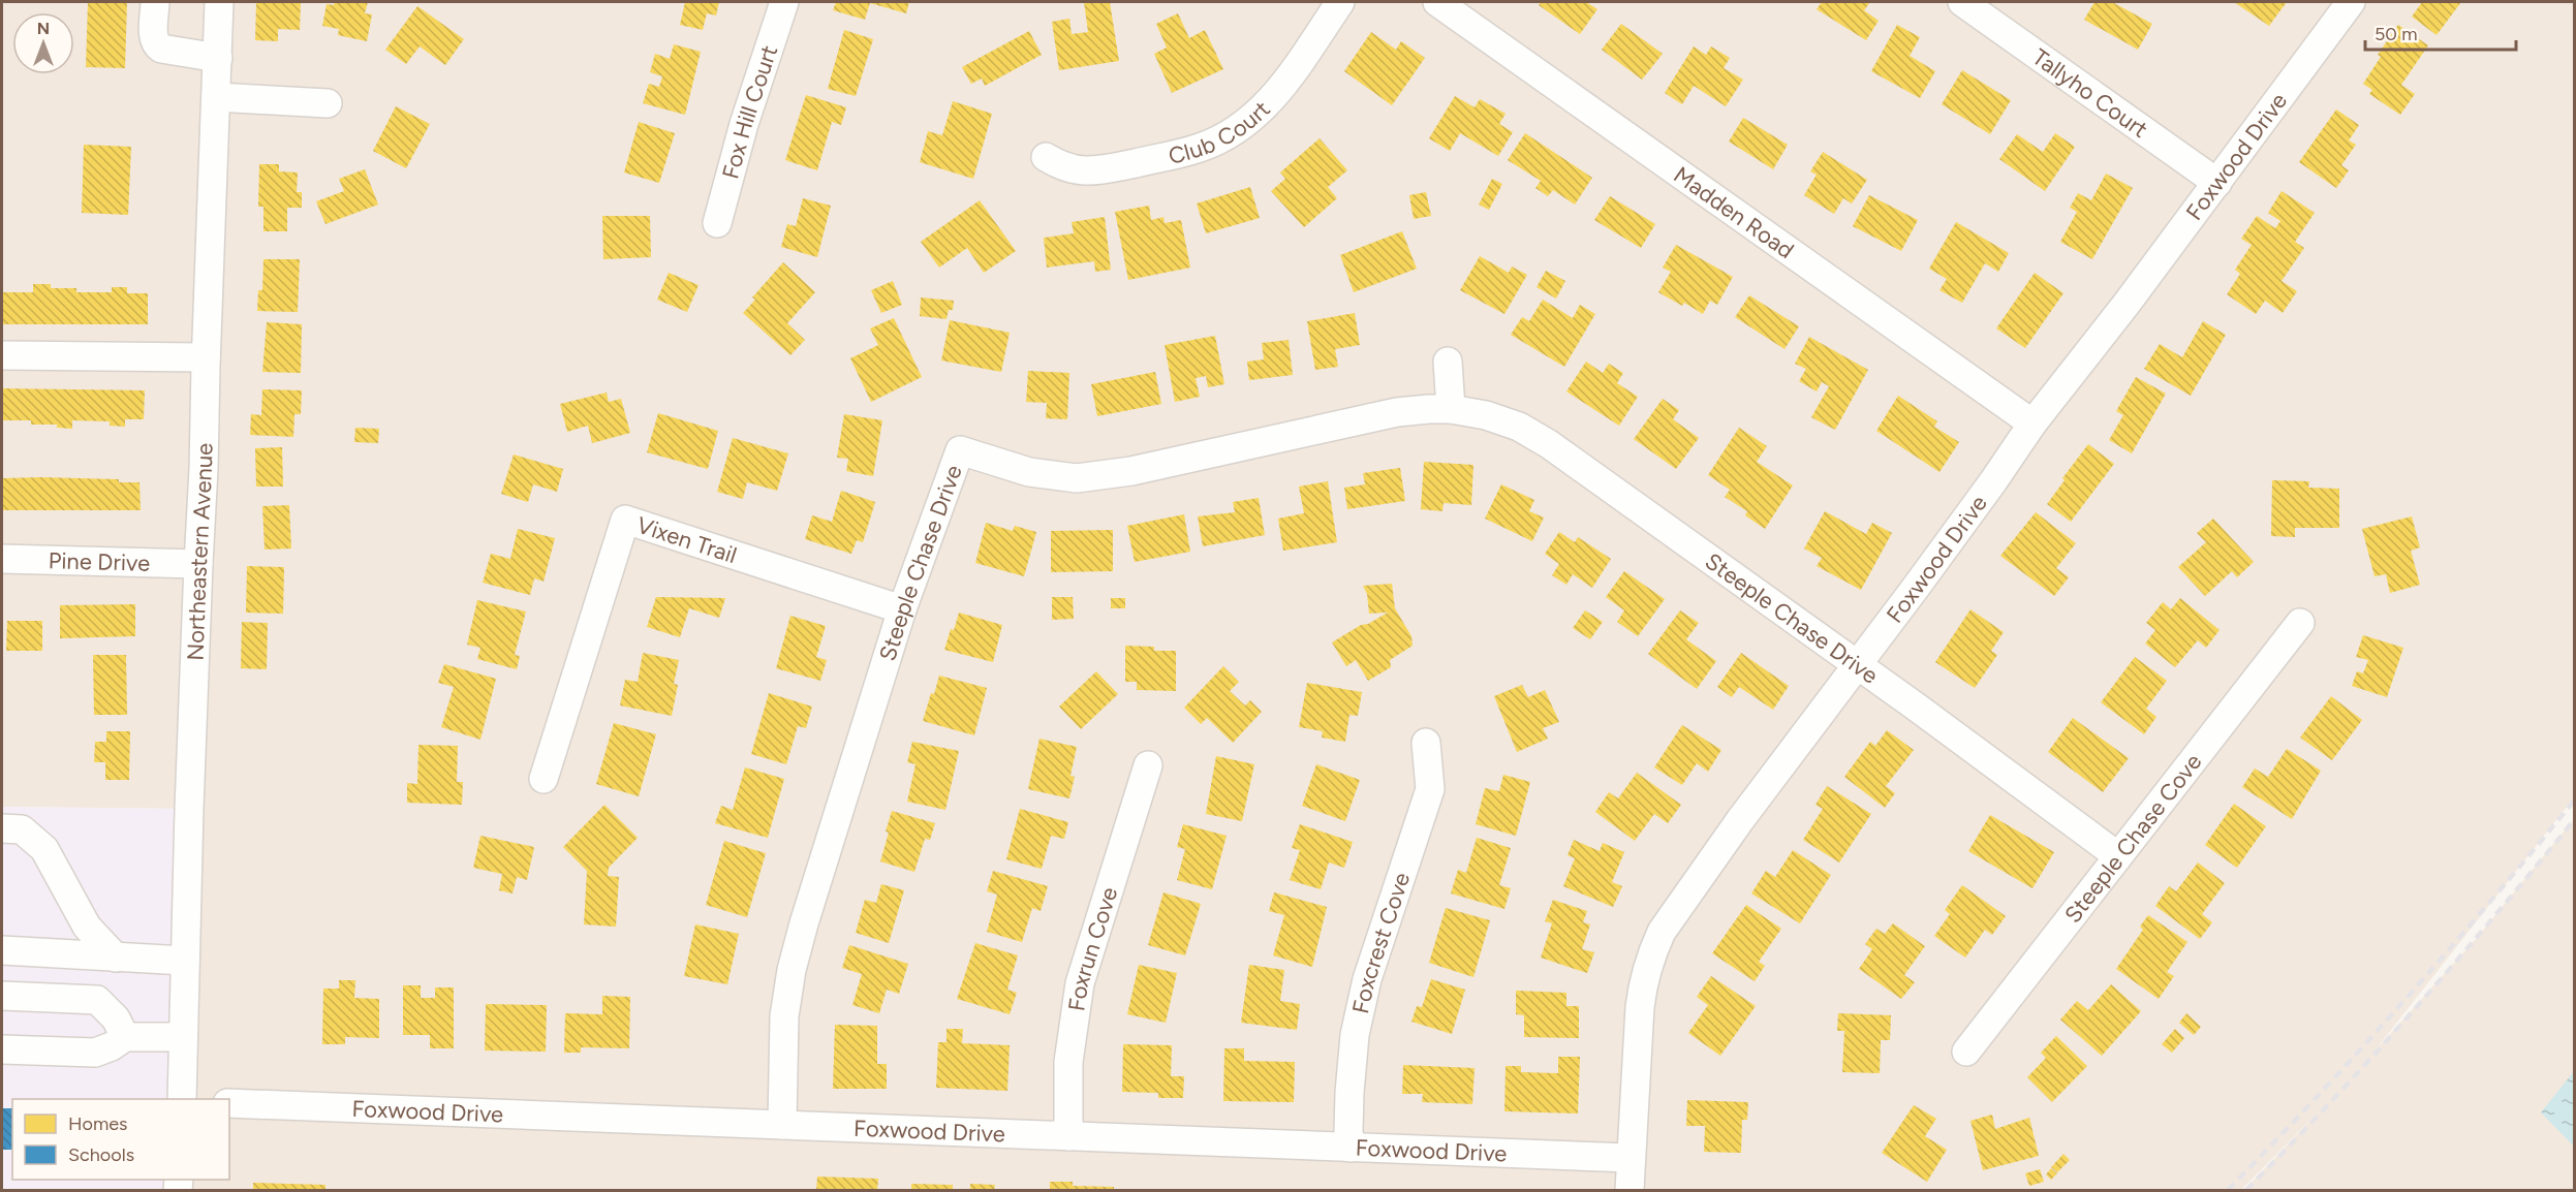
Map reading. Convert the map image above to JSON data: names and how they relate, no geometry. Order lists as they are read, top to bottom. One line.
{"streets":{"street":["Tallyho Court","Fox Hill Court","Club Court","Foxwood Drive","Madden Road","Vixen Trail","Northeastern Avenue","Pine Drive","Steeple Chase Drive","Steeple Chase Cove","Foxcrest Cove","Foxrun Cove"]},"crossings":[["Tallyho Court","Foxwood Drive"],["Foxwood Drive","Madden Road"],["Foxwood Drive","Steeple Chase Drive"],["Foxwood Drive","Foxcrest Cove"],["Foxwood Drive","Foxrun Cove"],["Vixen Trail","Steeple Chase Drive"],["Northeastern Avenue","Pine Drive"],["Steeple Chase Drive","Steeple Chase Cove"]],"legend":["Homes","Schools"],"scale_bar":"50 m","north":"top"}
